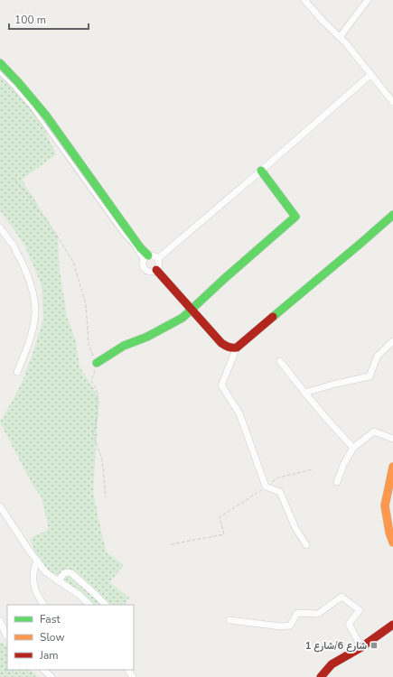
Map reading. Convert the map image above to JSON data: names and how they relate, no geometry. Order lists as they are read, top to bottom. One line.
{"places":{"transit":["شارع 6/شارع 1"]},"legend":["Fast","Slow","Jam"],"scale_bar":"100 m"}
